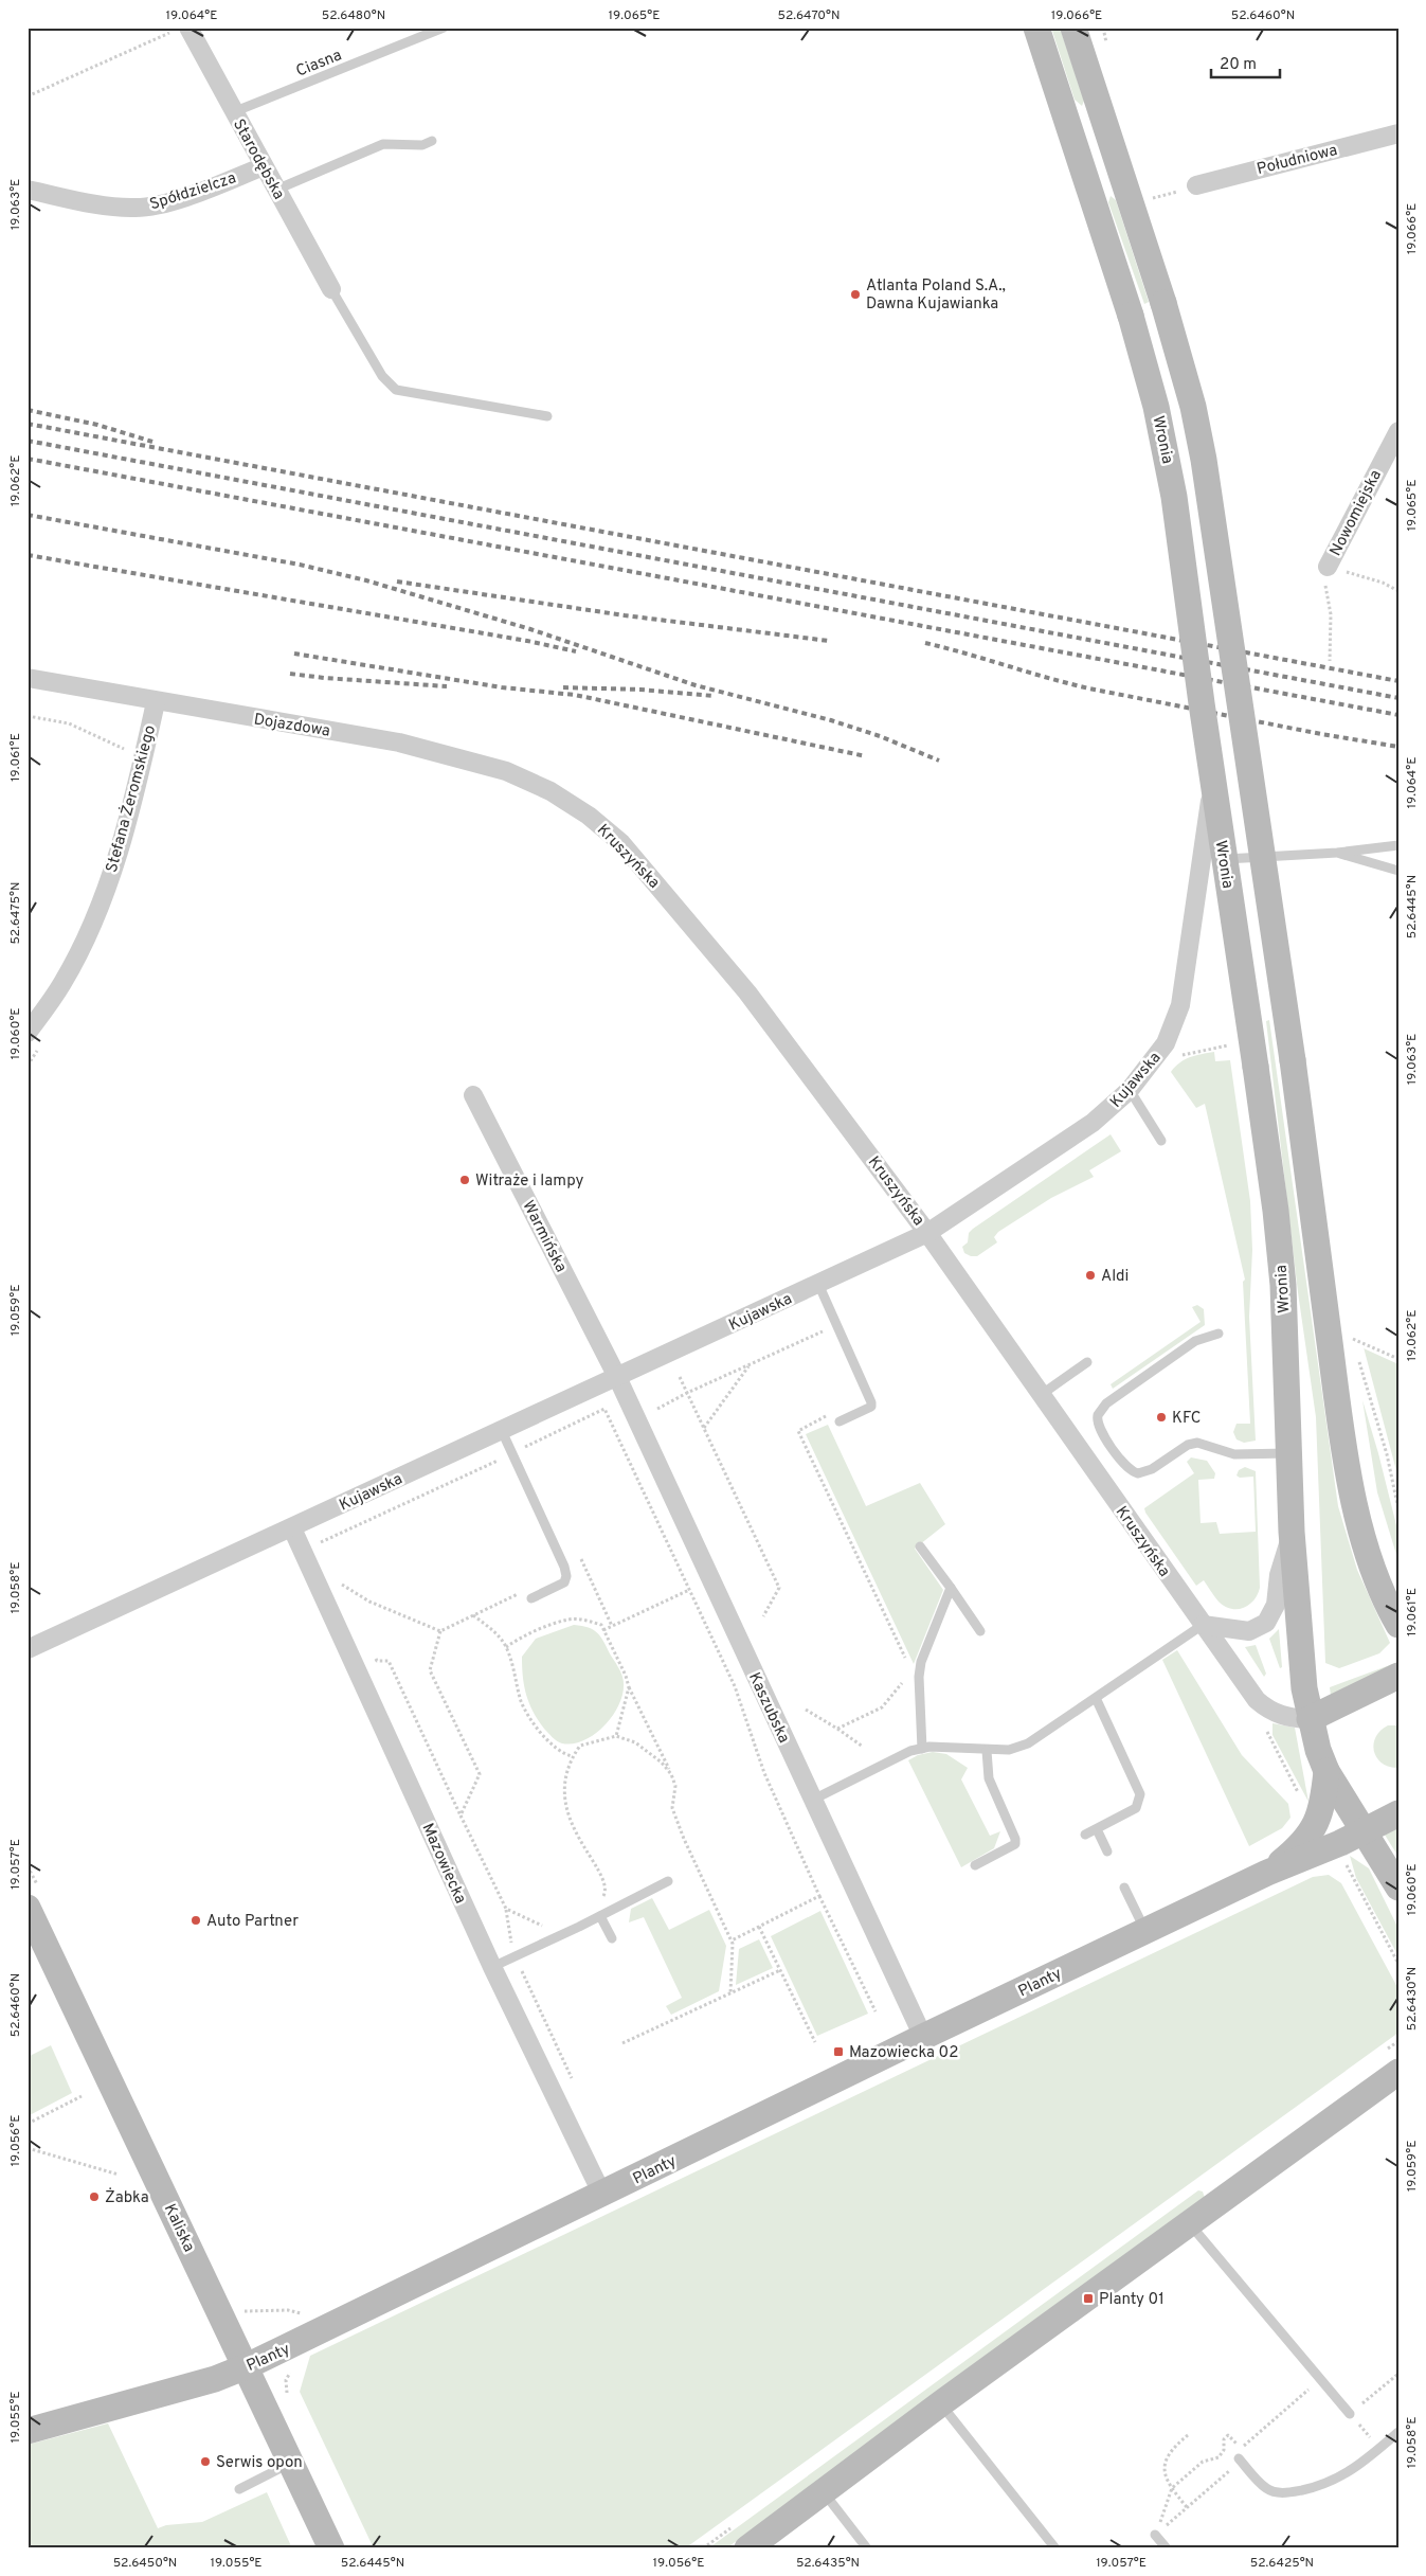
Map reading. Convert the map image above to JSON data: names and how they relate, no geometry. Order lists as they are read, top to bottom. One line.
{"streets":{"main road":["Wronia","Planty","Kaliska"],"street":["Starodębska","Południowa","Spółdzielcza","Nowomiejska","Dojazdowa","Stefana Żeromskiego","Kruszyńska","Kujawska","Warmińska","Kaszubska","Mazowiecka"],"lane":["Ciasna"]},"crossings":[["Ciasna","Starodębska"],["Starodębska","Spółdzielcza"],["Wronia","Kruszyńska"],["Wronia","Planty"],["Dojazdowa","Stefana Żeromskiego"],["Dojazdowa","Kruszyńska"],["Kruszyńska","Kujawska"],["Kujawska","Warmińska"],["Kujawska","Kaszubska"],["Kujawska","Mazowiecka"],["Warmińska","Kaszubska"],["Kaszubska","Planty"],["Mazowiecka","Planty"],["Planty","Kaliska"]],"places":{"other":["Atlanta Poland S.A., Dawna Kujawianka","Witraże i lampy","Aldi","KFC","Auto Partner","Żabka","Serwis opon"],"transit":["Mazowiecka 02","Planty 01"]},"scale_bar":"20 m","coordinates":["19.064°E","52.6480°N","19.065°E","52.6470°N","19.066°E","52.6460°N","19.063°E","19.062°E","19.061°E","52.6445°N","52.6475°N","19.060°E","19.059°E","19.058°E","19.057°E","52.6430°N","19.056°E","19.055°E","52.6450°N","52.6435°N","52.6425°N"]}
